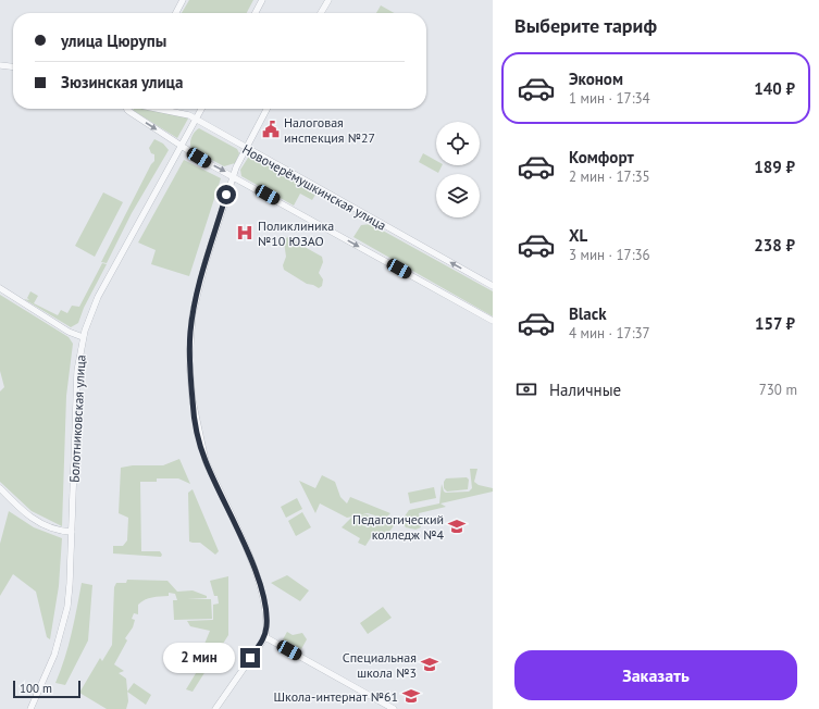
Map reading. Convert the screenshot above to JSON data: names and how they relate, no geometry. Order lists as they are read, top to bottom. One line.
{"streets":{"street":["Новочерёмушкинская улица","Болотниковская улица"]},"crossings":[["Новочерёмушкинская улица","Болотниковская улица"]],"places":{"public building":["Налоговая инспекция №27"],"hospital":["Поликлиника №10 ЮЗАО"],"school or university":["Педагогический колледж №4","Специальная школа №3","Школа-интернат №61"]},"scale_bar":"100 m","page":{"heading":"Выберите тариф","banner":["улица Цюрупы","Зюзинская улица"],"list":[{"name":"Эконом","note":"1 мин · 17:34","value":"140 ₽"},{"name":"Комфорт","note":"2 мин · 17:35","value":"189 ₽"},{"name":"XL","note":"3 мин · 17:36","value":"238 ₽"},{"name":"Black","note":"4 мин · 17:37","value":"157 ₽"}],"pay":["Наличные","730 m"],"buttons":"Заказать","bubble":"2 мин","scale":"100 m"}}
